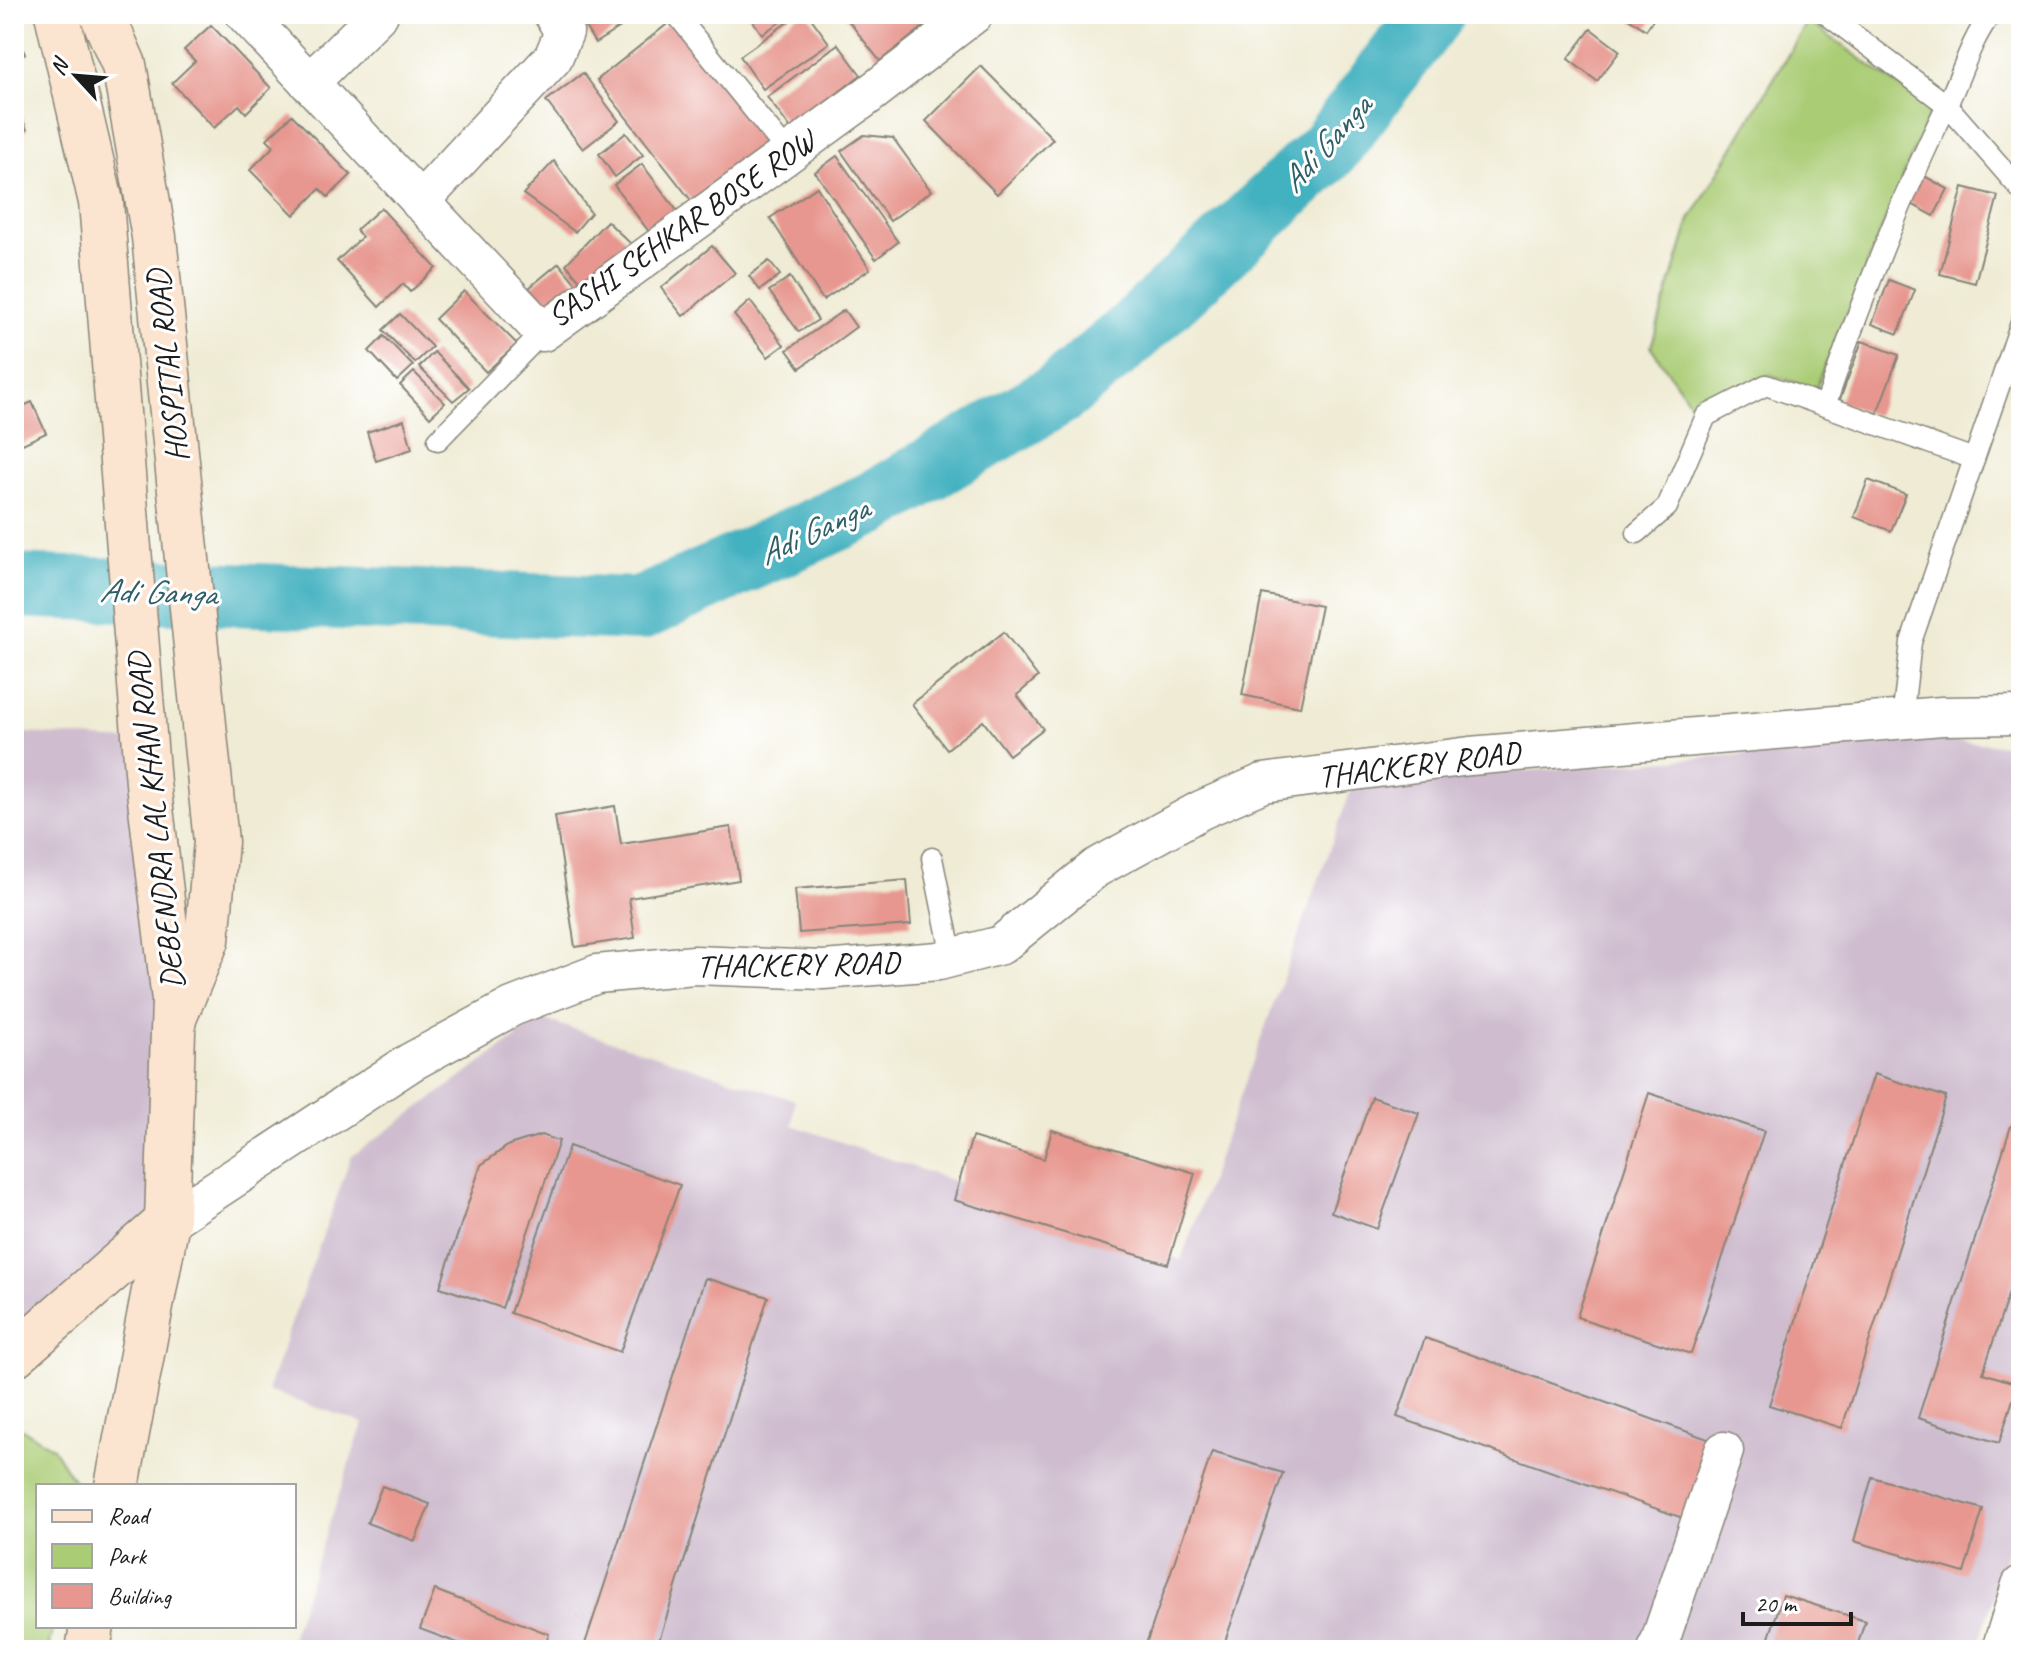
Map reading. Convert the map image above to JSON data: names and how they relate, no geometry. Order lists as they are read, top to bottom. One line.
{"streets":{"main road":["HOSPITAL ROAD","DEBENDRA LAL KHAN ROAD"],"street":["SASHI SEHKAR BOSE ROW","THACKERY ROAD"]},"crossings":[["HOSPITAL ROAD","DEBENDRA LAL KHAN ROAD"],["THACKERY ROAD","DEBENDRA LAL KHAN ROAD"]],"water":["Adi Ganga"],"legend":["Road","Park","Building"],"scale_bar":"20 m","north":"top left"}
